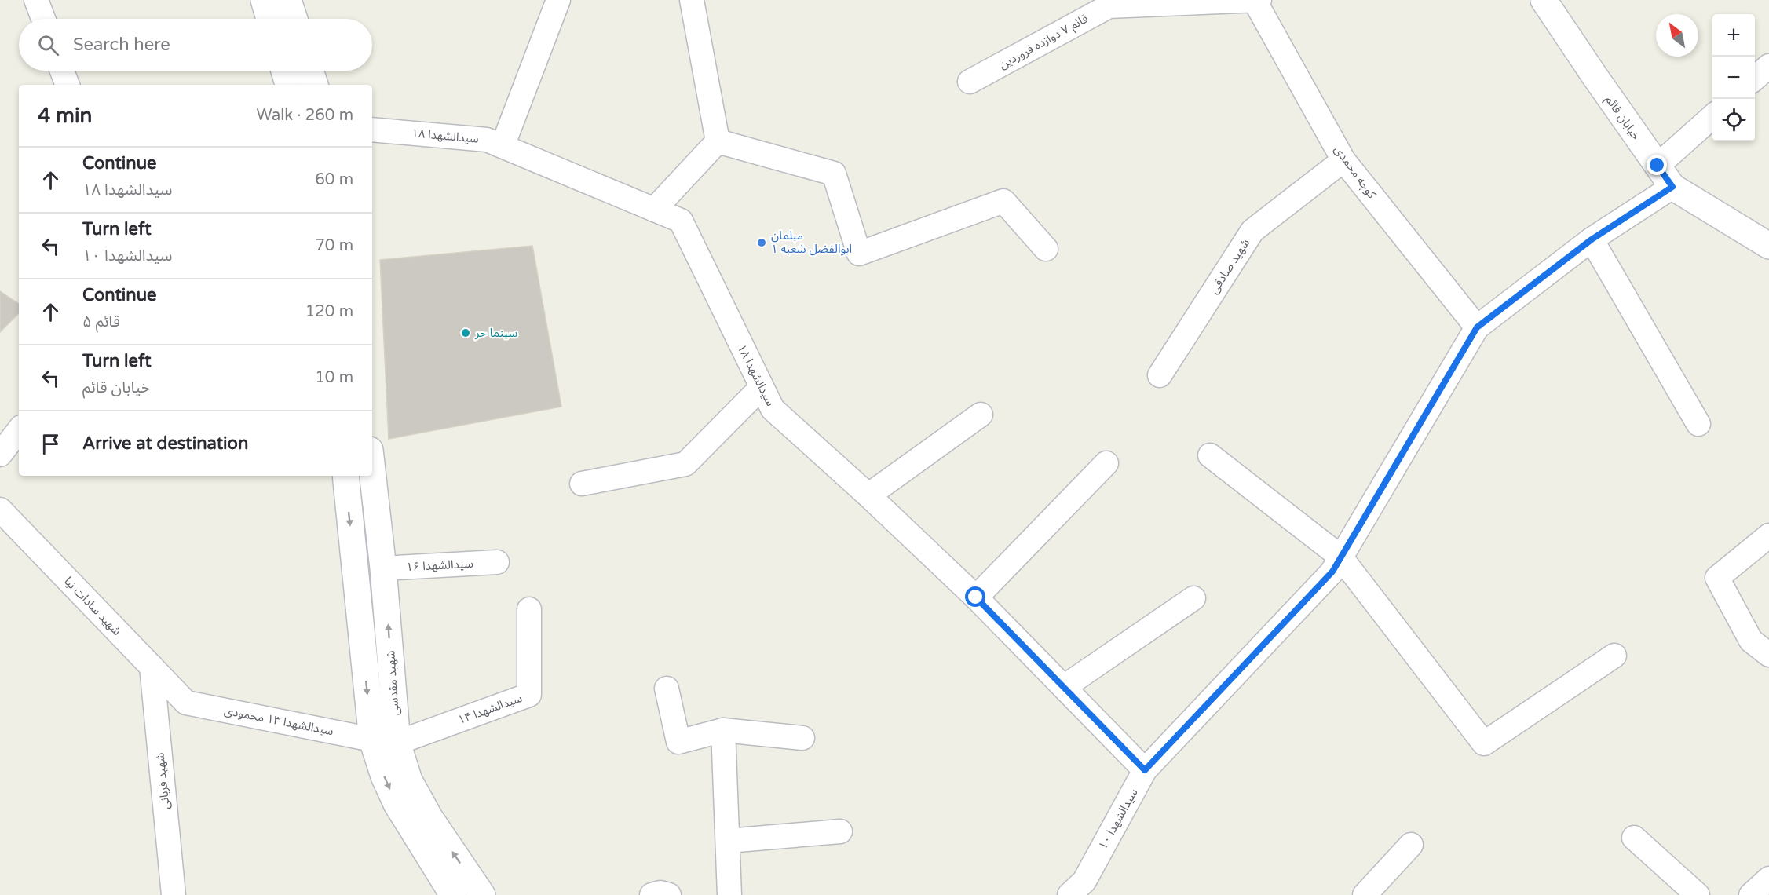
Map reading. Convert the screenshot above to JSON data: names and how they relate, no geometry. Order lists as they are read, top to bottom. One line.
{"streets":{"main road":["خیابان قائم","شهید مقدسی"],"street":["قائم ۷ دوازده فروردین","سیدالشهدا ۱۸","کوچه محمدی","شهید صادقی","سیدالشهدا ۱۶","شهید سادات نیا","سیدالشهدا ۱۴","سیدالشهدا ۱۳ محمودی","شهید قربانی","سیدالشهدا ۱۰"]},"crossings":[["قائم ۷ دوازده فروردین","کوچه محمدی"],["سیدالشهدا ۱۸","سیدالشهدا ۱۰"],["کوچه محمدی","شهید صادقی"],["کوچه محمدی","سیدالشهدا ۱۰"],["سیدالشهدا ۱۶","شهید مقدسی"],["شهید سادات نیا","سیدالشهدا ۱۳ محمودی"],["شهید سادات نیا","شهید قربانی"],["شهید مقدسی","سیدالشهدا ۱۴"]],"places":["مبلمان ابوالفضل شعبه ۱","سینما حر"],"north":"top left","page":{"map_buttons":["+","−"],"search":"Search here","heading":["4 min","Walk · 260 m"],"list":[["Continue","سیدالشهدا ۱۸","60 m"],["Turn left","سیدالشهدا ۱۰","70 m"],["Continue","قائم ۵","120 m"],["Turn left","خیابان قائم","10 m"],"Arrive at destination"]}}
